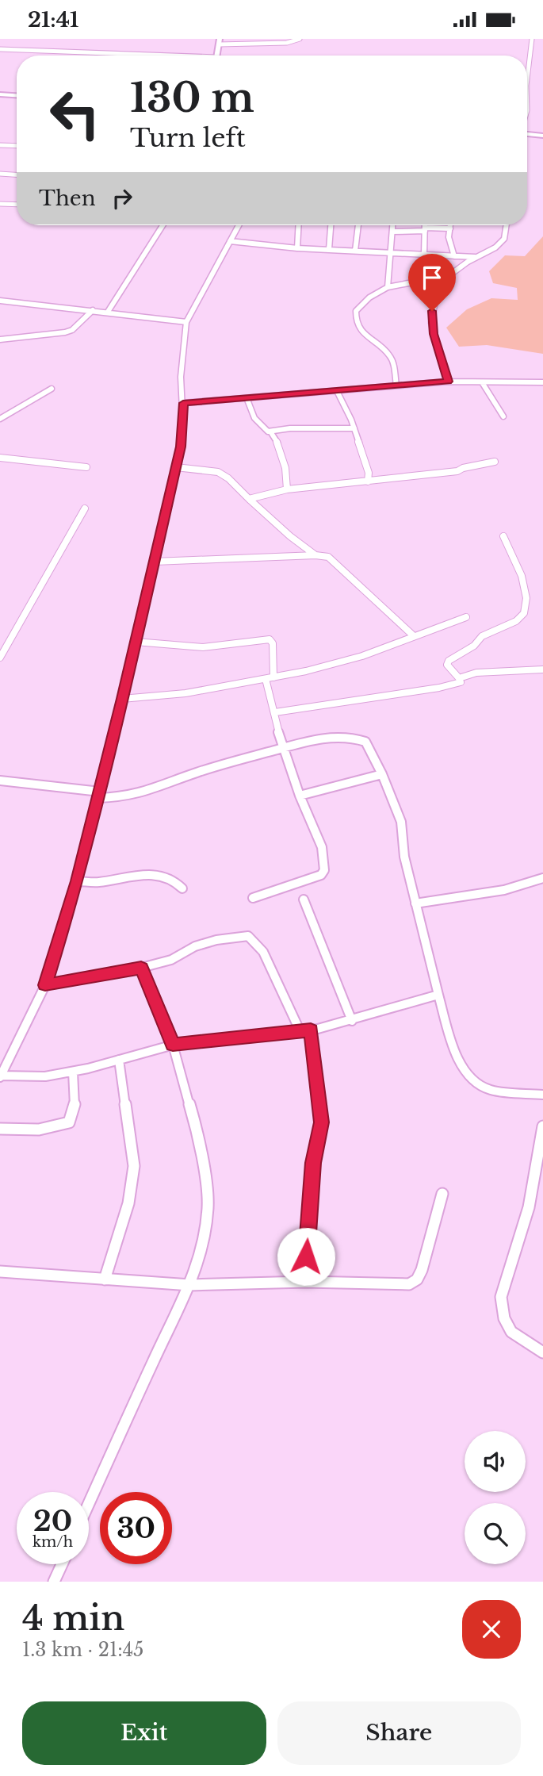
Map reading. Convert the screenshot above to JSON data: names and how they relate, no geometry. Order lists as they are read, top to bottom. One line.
{"page":{"status":"21:41","turn":["130 m","Turn left"],"then":"Then","speed":"20 km/h","limit":"30","heading":["4 min","1.3 km · 21:45"],"buttons":["Exit","Share"]}}
